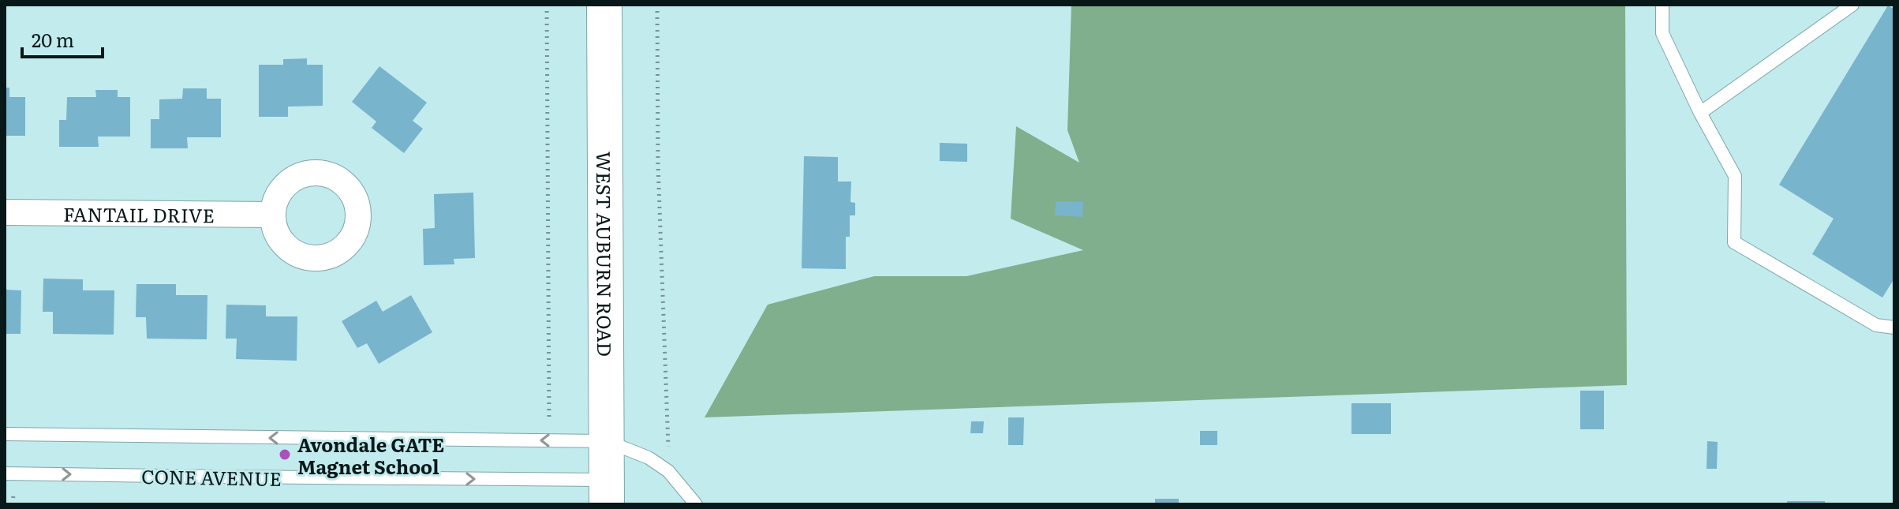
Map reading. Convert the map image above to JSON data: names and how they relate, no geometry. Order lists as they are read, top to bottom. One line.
{"streets":{"main road":["WEST AUBURN ROAD"],"street":["FANTAIL DRIVE"],"lane":["CONE AVENUE"]},"crossings":[["WEST AUBURN ROAD","CONE AVENUE"]],"places":["Avondale GATE Magnet School"],"scale_bar":"20 m"}
